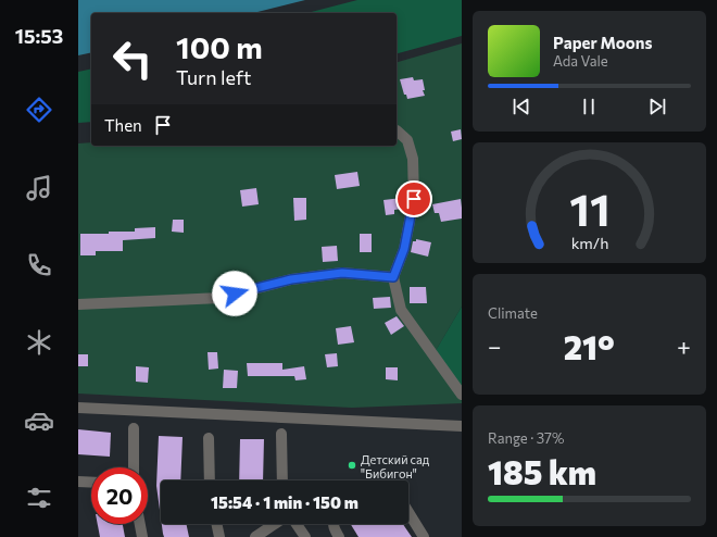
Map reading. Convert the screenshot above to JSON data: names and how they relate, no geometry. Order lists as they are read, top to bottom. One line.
{"places":["Детский сад \"Бибигон\""],"page":{"tabs":"15:53","turn":["100 m","Turn left"],"song":["Paper Moons","Ada Vale"],"then":"Then","tile":["Climate",["Range · 37%","185 km"]],"heat":["−","21°","+"],"limit":"20","trip":"15:54 · 1 min · 150 m","gauge":["11","km/h"]}}
